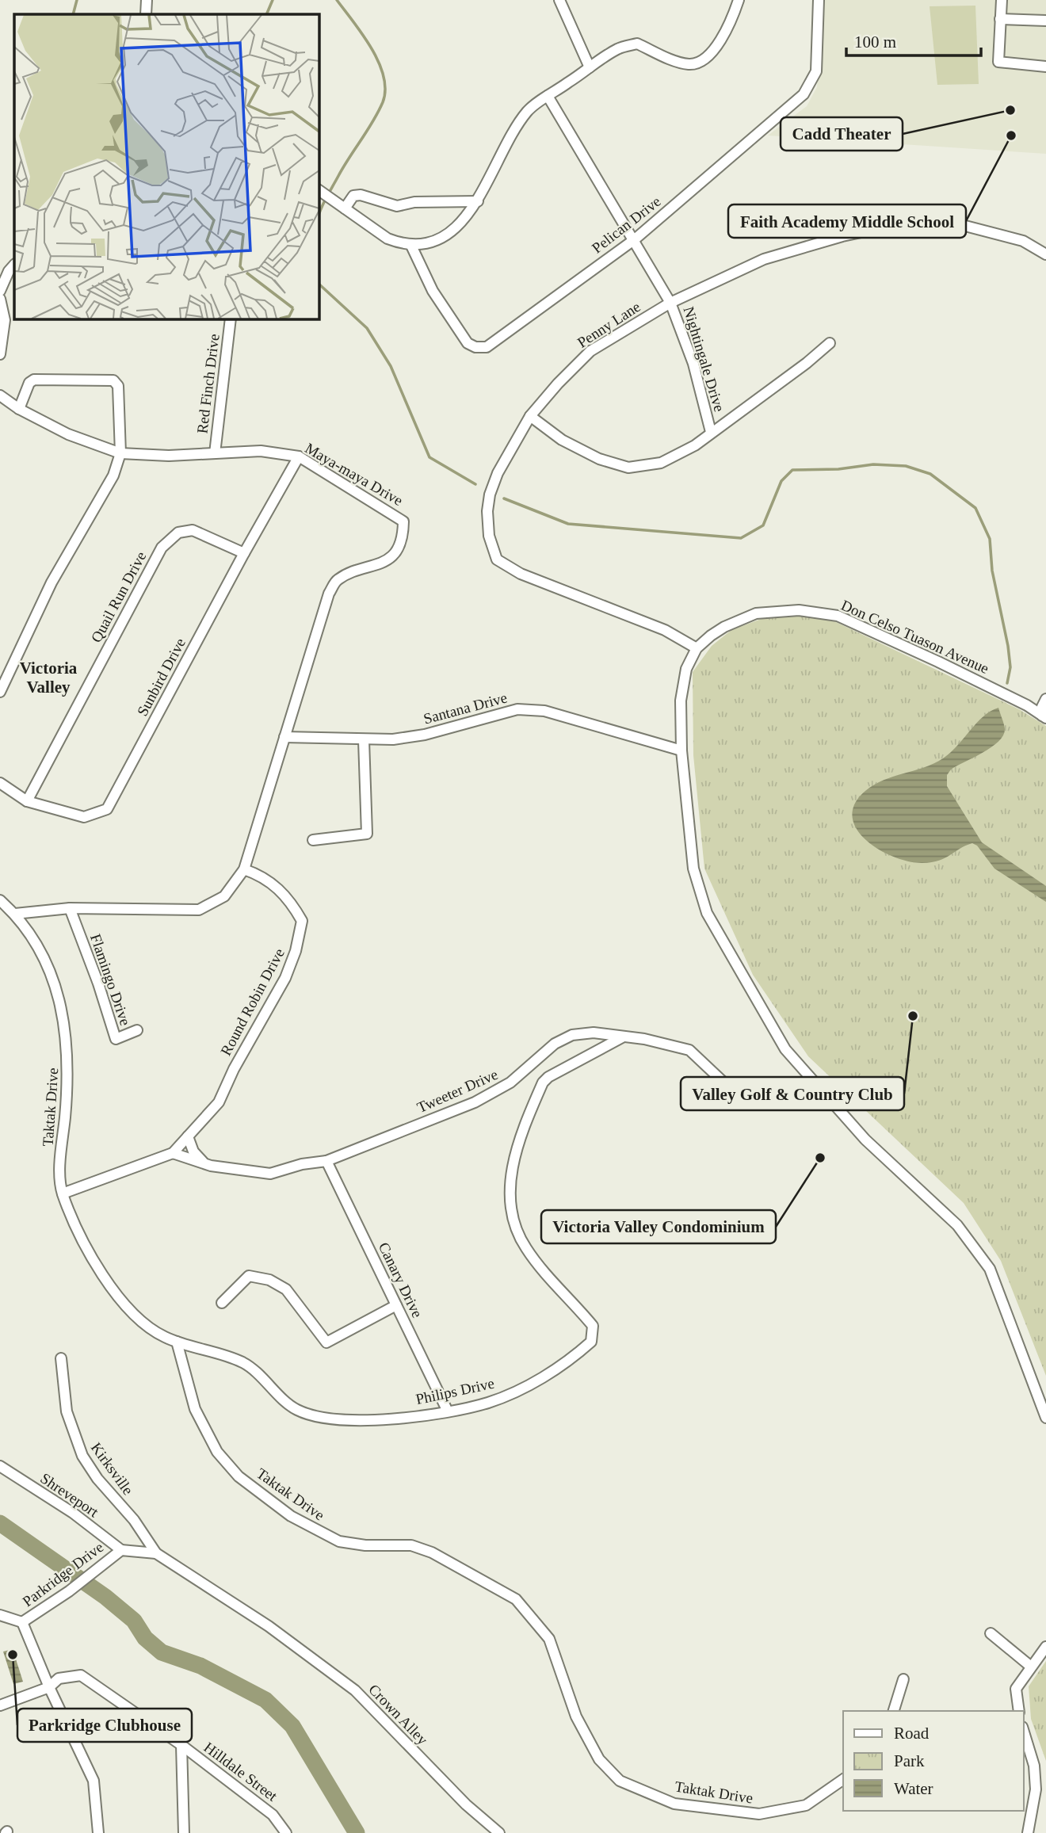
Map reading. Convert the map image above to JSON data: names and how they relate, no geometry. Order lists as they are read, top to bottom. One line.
{"streets":{"street":["Pelican Drive","Penny Lane","Nightingale Drive","Red Finch Drive","Maya-maya Drive","Quail Run Drive","Don Celso Tuason Avenue","Sunbird Drive","Santana Drive","Flamingo Drive","Round Robin Drive","Tweeter Drive","Taktak Drive","Canary Drive","Philips Drive","Kirksville","Shreveport","Parkridge Drive","Crown Alley","Hilldale Street"]},"crossings":[["Pelican Drive","Nightingale Drive"],["Penny Lane","Nightingale Drive"],["Penny Lane","Don Celso Tuason Avenue"],["Red Finch Drive","Maya-maya Drive"],["Maya-maya Drive","Sunbird Drive"],["Maya-maya Drive","Santana Drive"],["Maya-maya Drive","Round Robin Drive"],["Quail Run Drive","Sunbird Drive"],["Don Celso Tuason Avenue","Santana Drive"],["Round Robin Drive","Tweeter Drive"],["Round Robin Drive","Taktak Drive"],["Tweeter Drive","Canary Drive"],["Tweeter Drive","Philips Drive"],["Taktak Drive","Philips Drive"],["Canary Drive","Philips Drive"],["Kirksville","Parkridge Drive"],["Shreveport","Parkridge Drive"],["Parkridge Drive","Crown Alley"],["Parkridge Drive","Hilldale Street"]],"districts":["Victoria Valley"],"places":["Cadd Theater","Faith Academy Middle School","Valley Golf & Country Club","Victoria Valley Condominium","Parkridge Clubhouse"],"legend":["Road","Park","Water"],"scale_bar":"100 m"}
